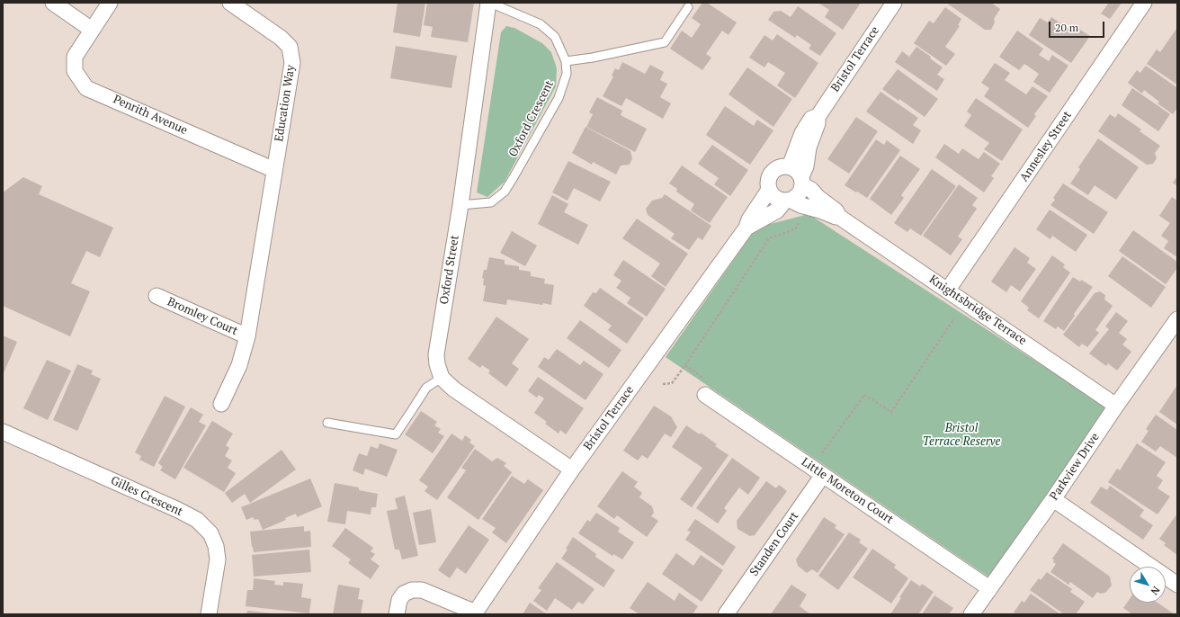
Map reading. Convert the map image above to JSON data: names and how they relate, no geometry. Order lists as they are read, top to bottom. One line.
{"streets":{"street":["Bristol Terrace","Education Way","Penrith Avenue","Annesley Street","Oxford Street","Knightsbridge Terrace","Bromley Court","Parkview Drive","Little Moreton Court","Gilles Crescent","Standen Court"],"lane":["Oxford Crescent"]},"crossings":[["Bristol Terrace","Knightsbridge Terrace"],["Education Way","Penrith Avenue"],["Education Way","Bromley Court"],["Oxford Crescent","Oxford Street"],["Annesley Street","Knightsbridge Terrace"],["Knightsbridge Terrace","Parkview Drive"],["Parkview Drive","Little Moreton Court"],["Little Moreton Court","Standen Court"]],"parks":["Bristol Terrace Reserve"],"scale_bar":"20 m","north":"bottom right"}
